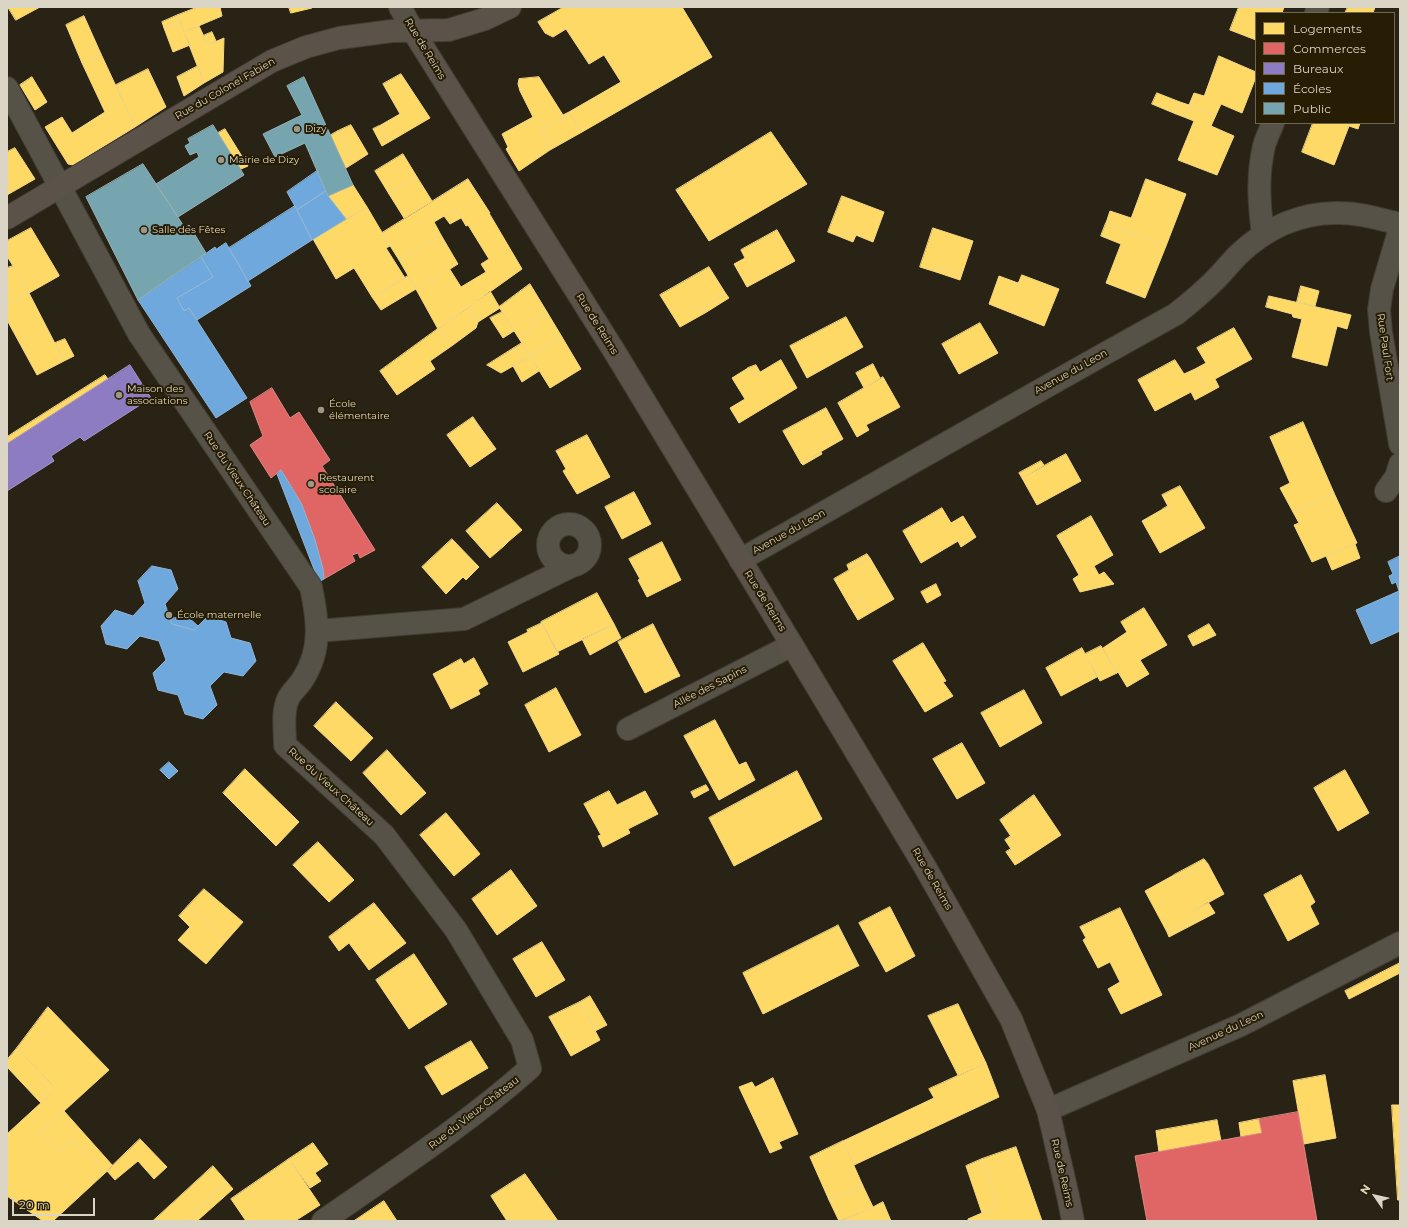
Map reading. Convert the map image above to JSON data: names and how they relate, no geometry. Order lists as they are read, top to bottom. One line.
{"streets":{"main road":["Rue de Reims","Rue du Colonel Fabien"],"street":["Rue Paul Fort","Avenue du Leon","Rue du Vieux Château","Allée des Sapins"]},"crossings":[["Rue de Reims","Rue du Colonel Fabien"],["Rue de Reims","Avenue du Leon"],["Rue de Reims","Allée des Sapins"],["Rue du Colonel Fabien","Rue du Vieux Château"]],"places":["Dizy","Mairie de Dizy","Salle des Fêtes","Maison des associations","École élémentaire","Restaurent scolaire","École maternelle"],"legend":["Logements","Commerces","Bureaux","Écoles","Public"],"scale_bar":"20 m","north":"top left"}
